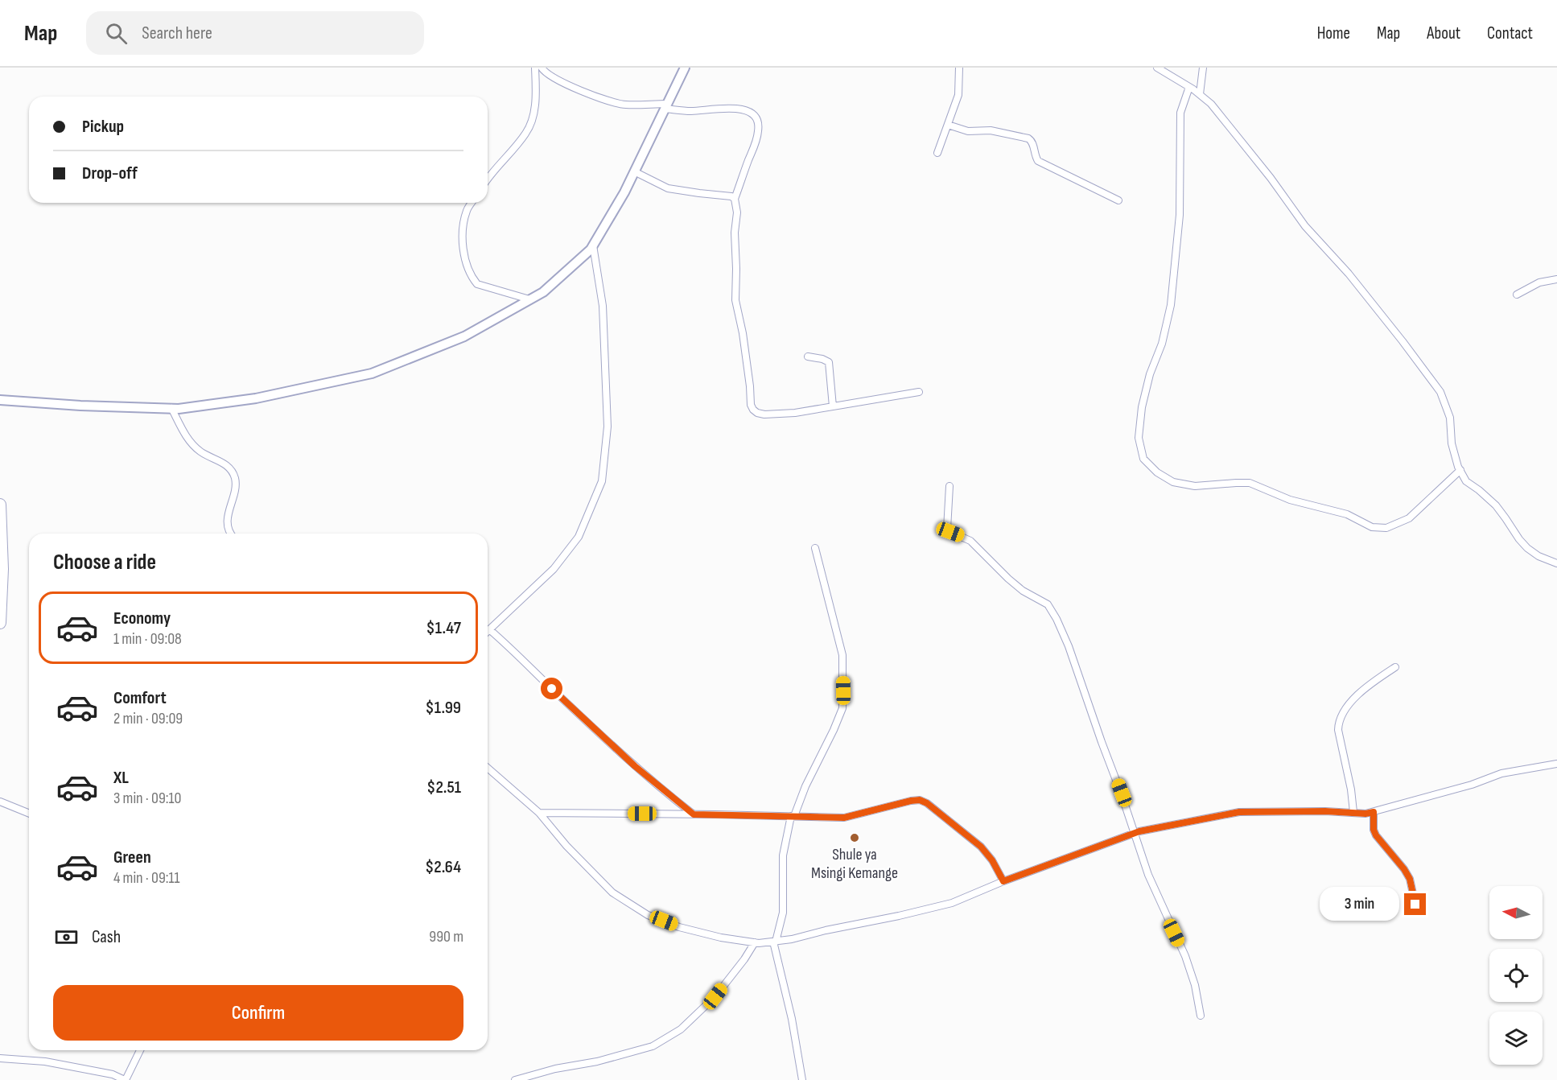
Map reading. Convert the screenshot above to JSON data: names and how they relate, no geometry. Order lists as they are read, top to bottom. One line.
{"places":["Shule ya Msingi Kemange"],"north":"left","page":{"header":"Map","search":"Search here","nav":["Home","Map","About","Contact"],"banner":["Pickup","Drop-off"],"heading":"Choose a ride","list":[{"name":"Economy","note":"1 min · 09:08","value":"$1.47"},{"name":"Comfort","note":"2 min · 09:09","value":"$1.99"},{"name":"XL","note":"3 min · 09:10","value":"$2.51"},{"name":"Green","note":"4 min · 09:11","value":"$2.64"}],"bubble":"3 min","pay":["Cash","990 m"],"buttons":"Confirm"}}
